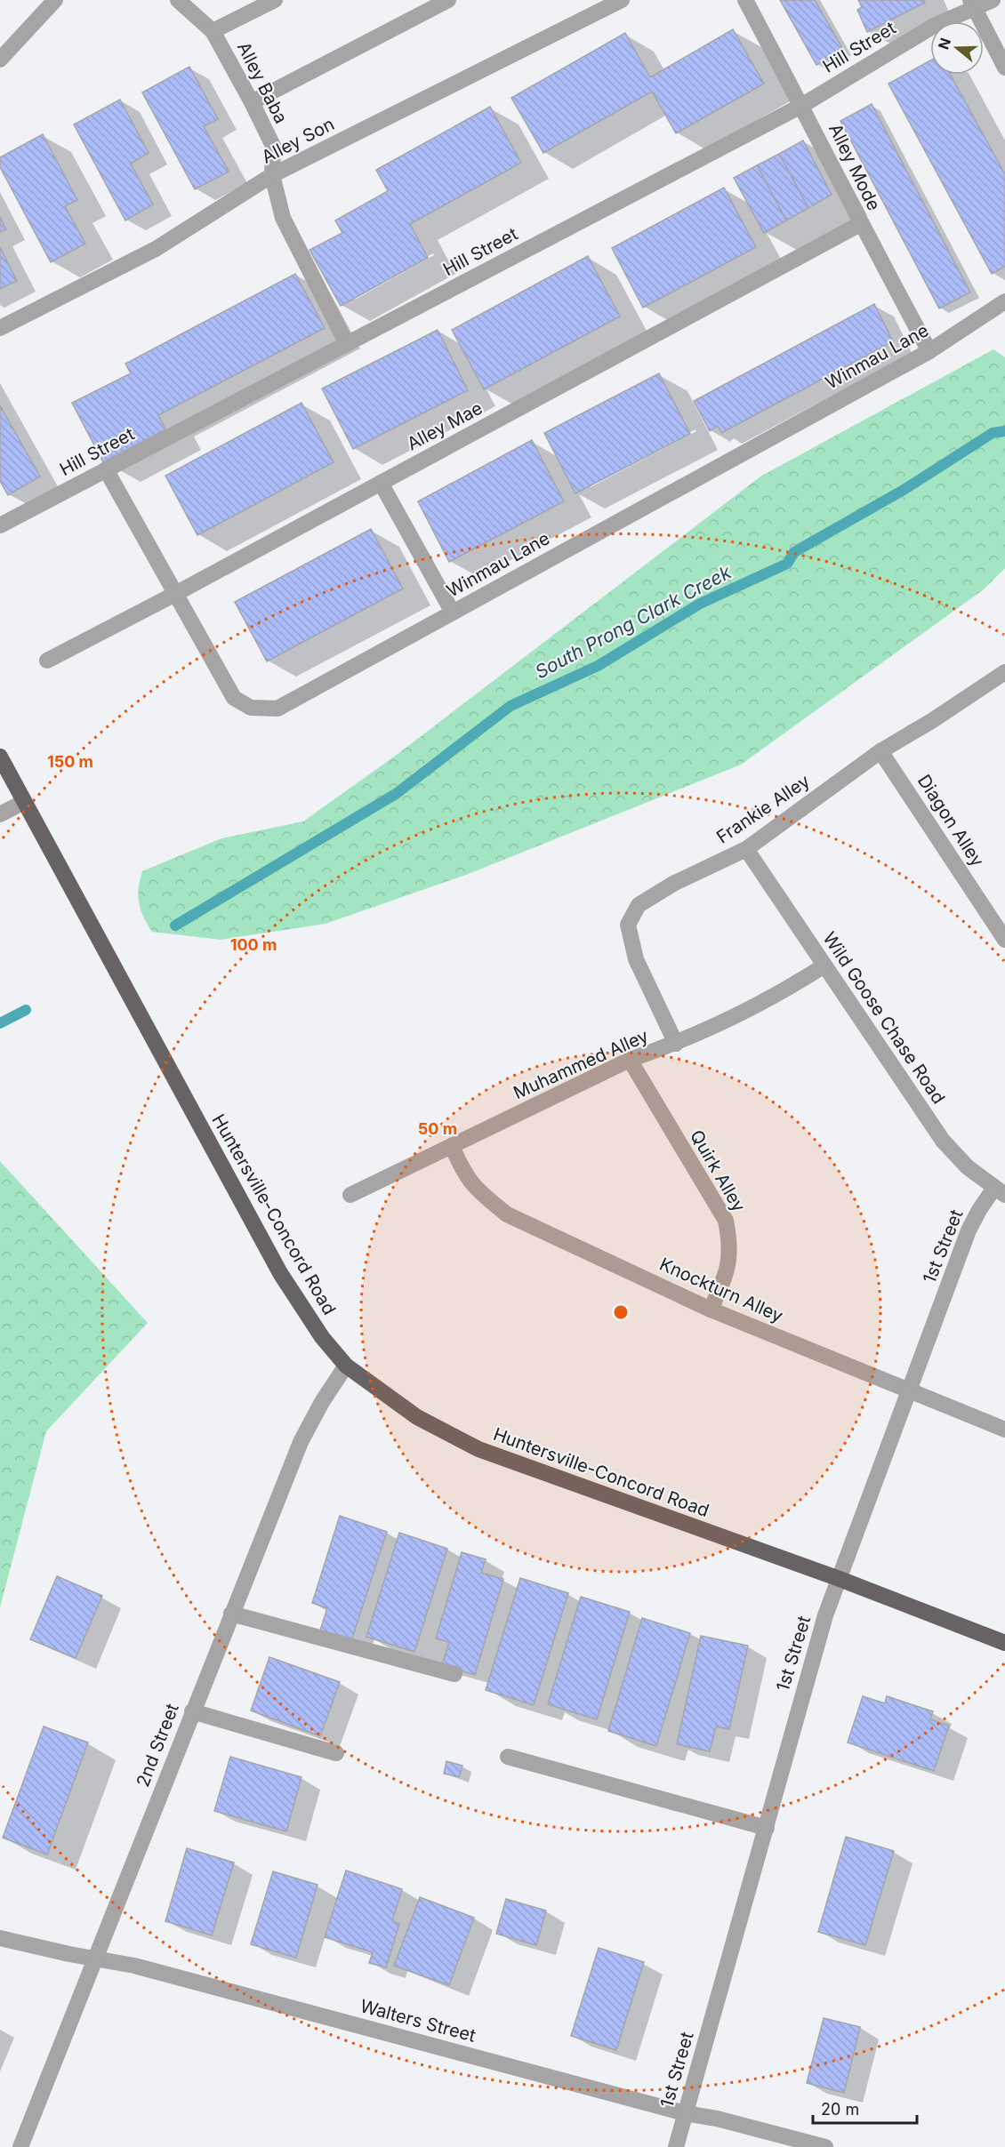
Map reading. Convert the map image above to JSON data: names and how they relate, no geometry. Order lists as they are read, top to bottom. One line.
{"streets":{"main road":["Huntersville-Concord Road"],"street":["Hill Street","Alley Baba","Alley Son","Alley Mode","Winmau Lane","Alley Mae","Frankie Alley","Diagon Alley","Wild Goose Chase Road","Muhammed Alley","Quirk Alley","1st Street","Knockturn Alley","2nd Street","Walters Street"]},"crossings":[["Hill Street","Alley Baba"],["Hill Street","Alley Mode"],["Hill Street","Winmau Lane"],["Alley Baba","Alley Son"],["Alley Mode","Winmau Lane"],["Alley Mode","Alley Mae"],["Winmau Lane","Alley Mae"],["Frankie Alley","Diagon Alley"],["Frankie Alley","Wild Goose Chase Road"],["Frankie Alley","Muhammed Alley"],["Wild Goose Chase Road","Muhammed Alley"],["Wild Goose Chase Road","1st Street"],["Muhammed Alley","Quirk Alley"],["Muhammed Alley","Knockturn Alley"],["Quirk Alley","Knockturn Alley"],["Huntersville-Concord Road","1st Street"],["Huntersville-Concord Road","2nd Street"],["1st Street","Knockturn Alley"],["1st Street","Walters Street"],["2nd Street","Walters Street"]],"water":["South Prong Clark Creek"],"scale_bar":"20 m","north":"left","rings":["150 m","100 m","50 m"]}
